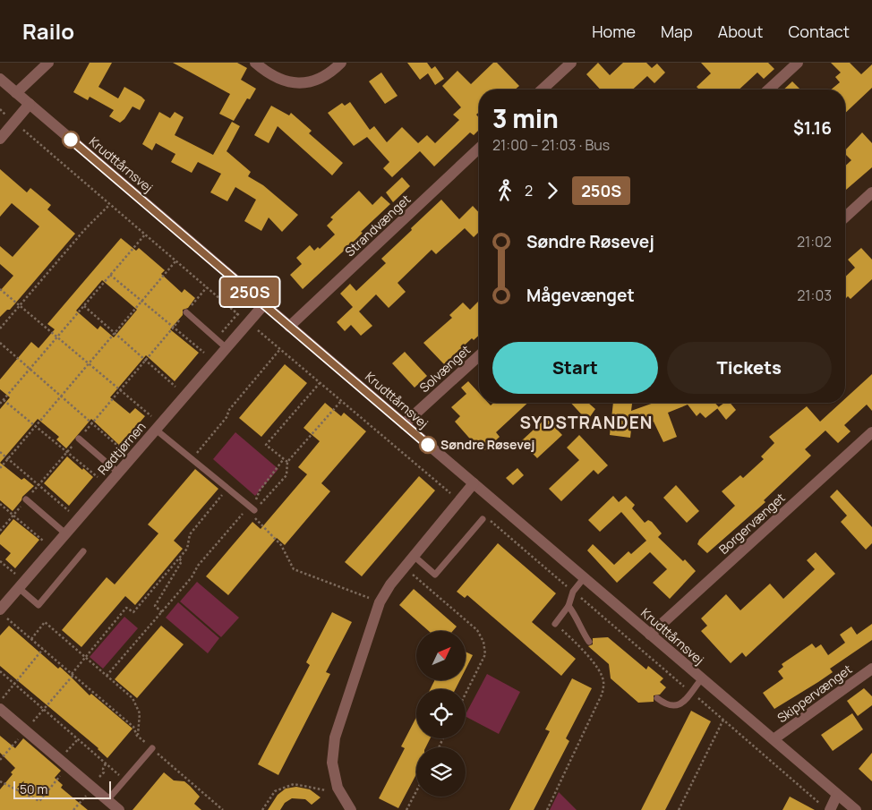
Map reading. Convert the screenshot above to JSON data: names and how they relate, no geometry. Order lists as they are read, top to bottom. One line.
{"streets":{"street":["Krudttårnsvej","Strandvænget","Solvænget","Rødtjørnen","Borgervænget","Skippervænget"]},"crossings":[["Krudttårnsvej","Strandvænget"],["Krudttårnsvej","Solvænget"],["Krudttårnsvej","Rødtjørnen"],["Krudttårnsvej","Borgervænget"],["Krudttårnsvej","Skippervænget"]],"districts":["SYDSTRANDEN"],"places":["Søndre Røsevej"],"lines":["bus line 250S"],"scale_bar":"50 m","north":"top right","page":{"header":"Railo","nav":["Home","Map","About","Contact"],"on_map":"250S","heading":["3 min","21:00 – 21:03 · Bus","$1.16"],"legs":["2","250S"],"list":[{"name":"Søndre Røsevej","value":"21:02"},{"name":"Mågevænget","value":"21:03"}],"buttons":["Start","Tickets"],"scale":"50 m"}}
